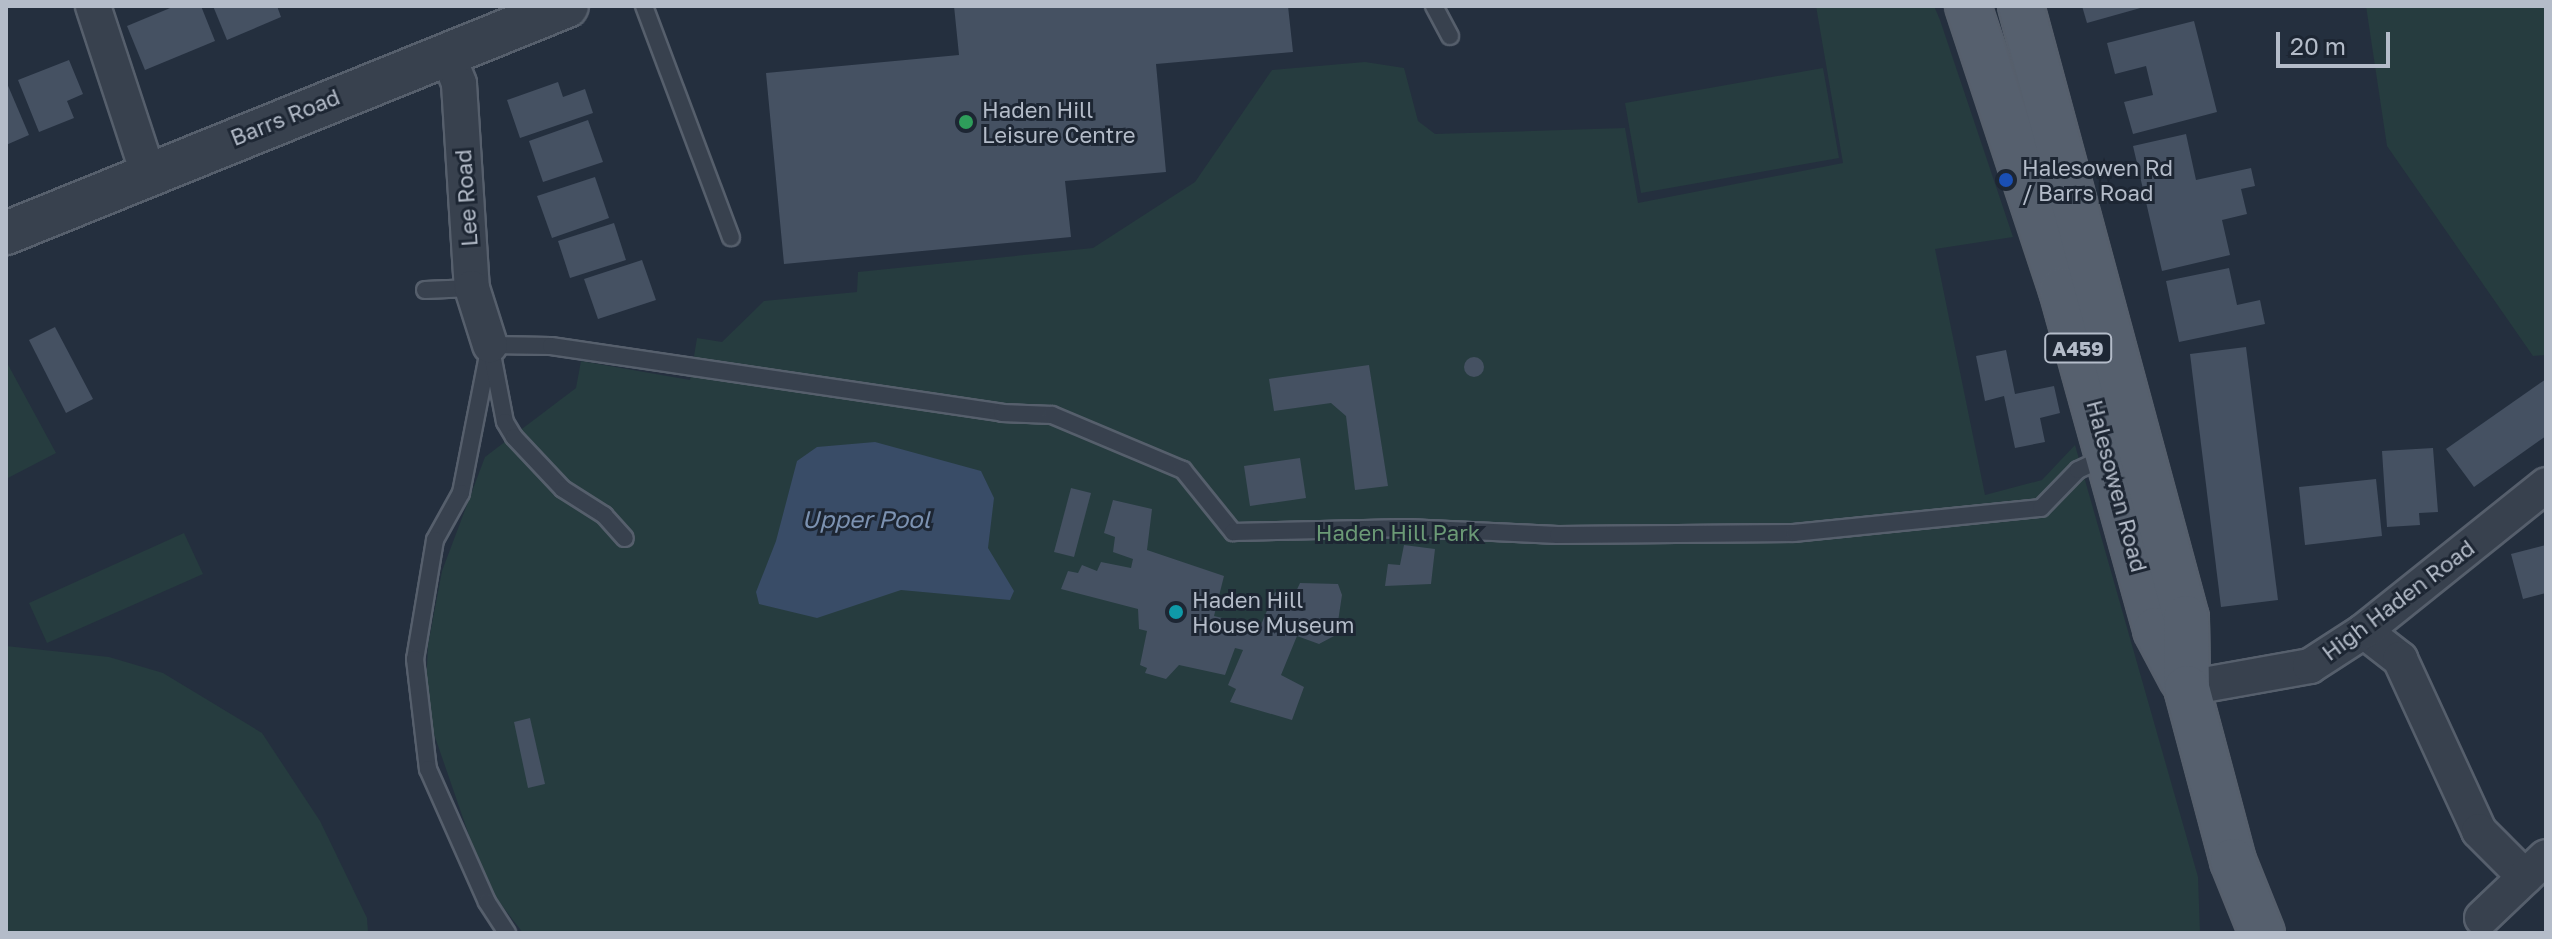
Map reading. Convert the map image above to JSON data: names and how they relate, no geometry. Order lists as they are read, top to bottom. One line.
{"streets":{"main road":["A459","Halesowen Road"],"street":["Barrs Road","Lee Road","High Haden Road"]},"crossings":[["Barrs Road","Lee Road"],["Halesowen Road","High Haden Road"]],"water":["Upper Pool"],"parks":["Haden Hill Park"],"places":["Haden Hill Leisure Centre","Halesowen Rd / Barrs Road","Haden Hill House Museum"],"scale_bar":"20 m"}
